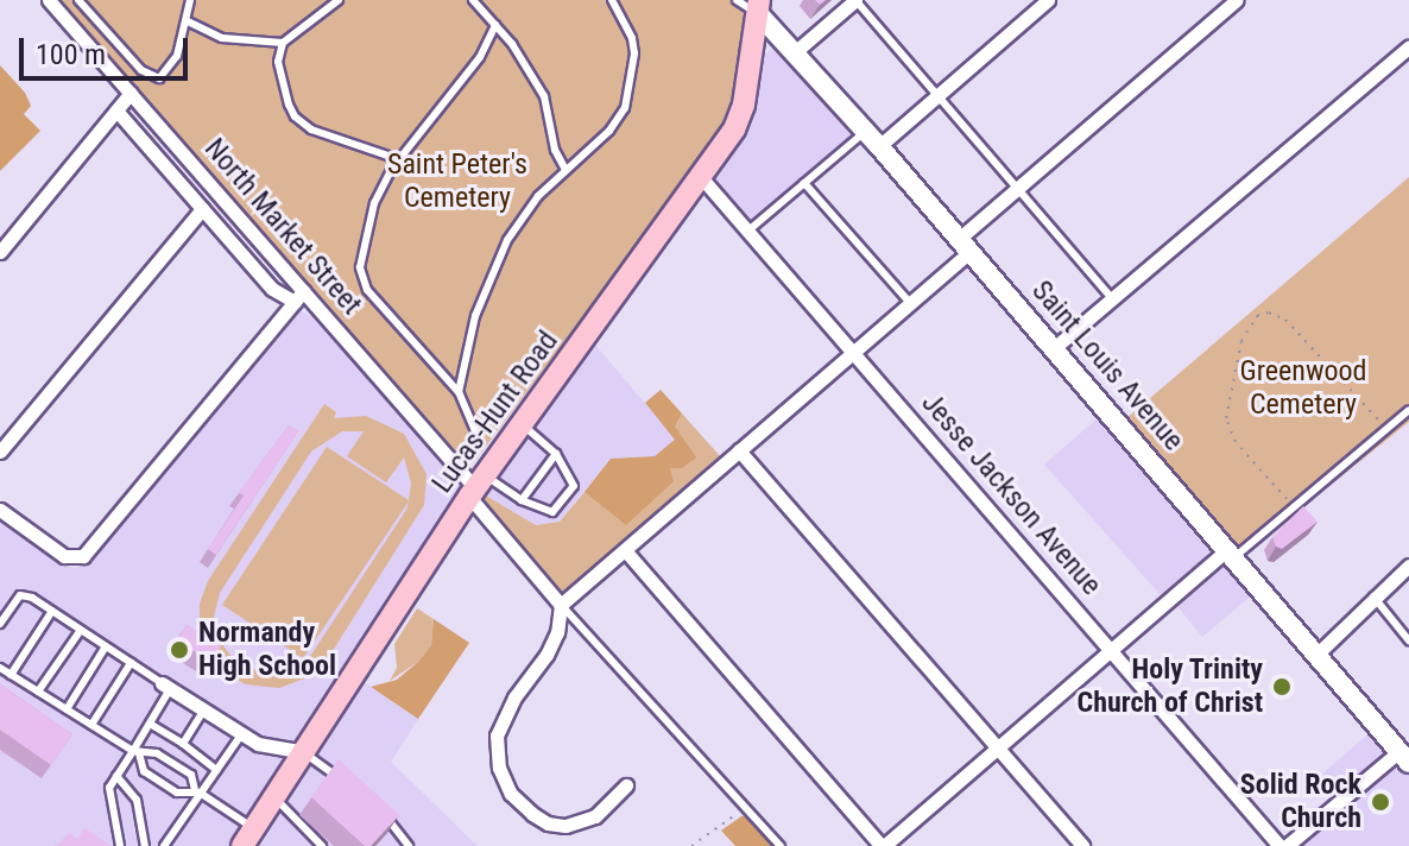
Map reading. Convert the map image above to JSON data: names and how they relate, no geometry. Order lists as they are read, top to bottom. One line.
{"streets":{"main road":["Lucas-Hunt Road"],"street":["North Market Street","Saint Louis Avenue","Jesse Jackson Avenue"]},"crossings":[["North Market Street","Lucas-Hunt Road"],["Saint Louis Avenue","Lucas-Hunt Road"],["Lucas-Hunt Road","Jesse Jackson Avenue"]],"parks":["Saint Peter's Cemetery","Greenwood Cemetery"],"places":["Normandy High School","Holy Trinity Church of Christ","Solid Rock Church"],"scale_bar":"100 m"}
